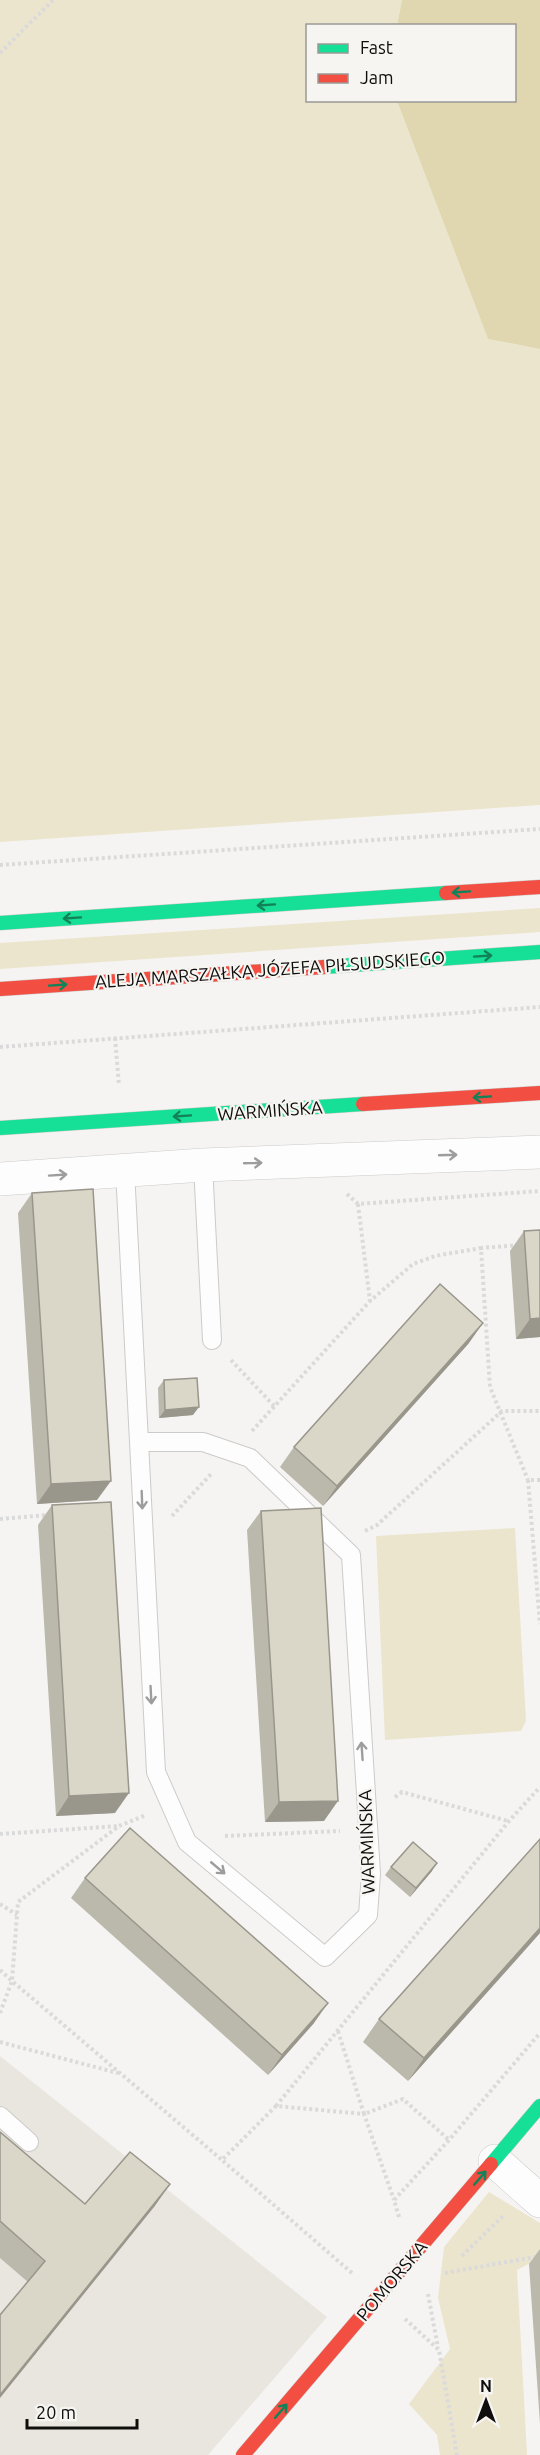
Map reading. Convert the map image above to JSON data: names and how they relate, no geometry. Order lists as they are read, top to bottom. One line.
{"streets":{"street":["ALEJA MARSZAŁKA JÓZEFA PIŁSUDSKIEGO","WARMIŃSKA","POMORSKA"]},"one_way":["POMORSKA"],"legend":["Fast","Jam"],"scale_bar":"20 m","north":"top"}
